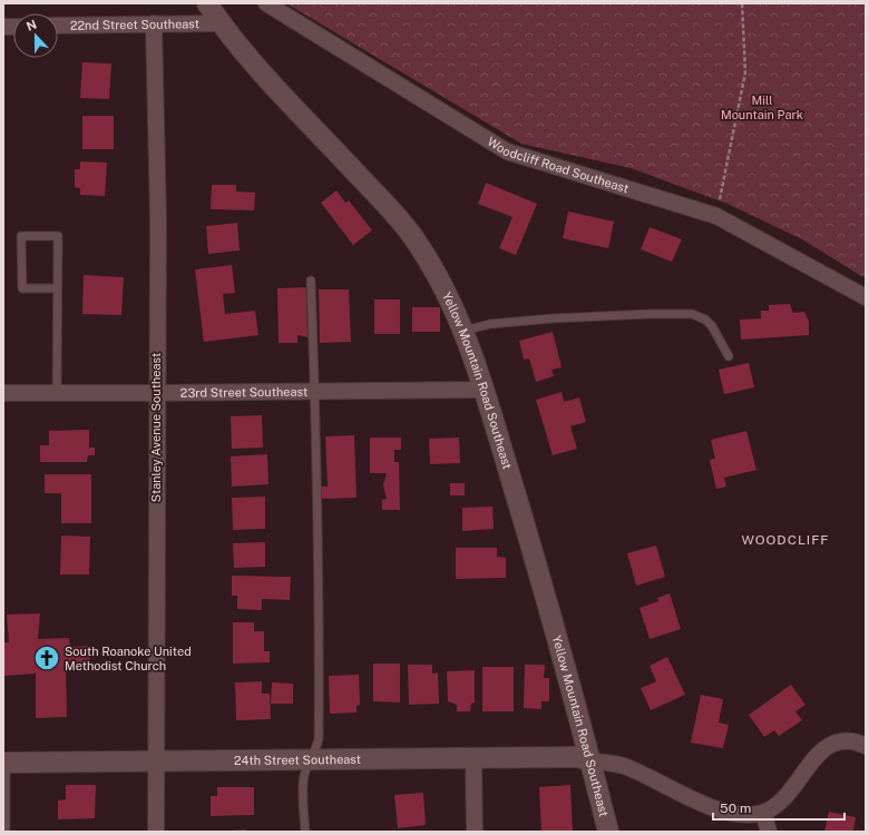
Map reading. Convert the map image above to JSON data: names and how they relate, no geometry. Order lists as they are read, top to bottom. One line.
{"streets":{"street":["22nd Street Southeast","Woodcliff Road Southeast","Yellow Mountain Road Southeast","23rd Street Southeast","Stanley Avenue Southeast","24th Street Southeast"]},"crossings":[["22nd Street Southeast","Yellow Mountain Road Southeast"],["22nd Street Southeast","Stanley Avenue Southeast"],["Yellow Mountain Road Southeast","23rd Street Southeast"],["Yellow Mountain Road Southeast","24th Street Southeast"],["23rd Street Southeast","Stanley Avenue Southeast"],["Stanley Avenue Southeast","24th Street Southeast"]],"districts":["WOODCLIFF"],"parks":["Mill Mountain Park"],"places":{"church":["South Roanoke United Methodist Church"]},"scale_bar":"50 m","north":"top"}
